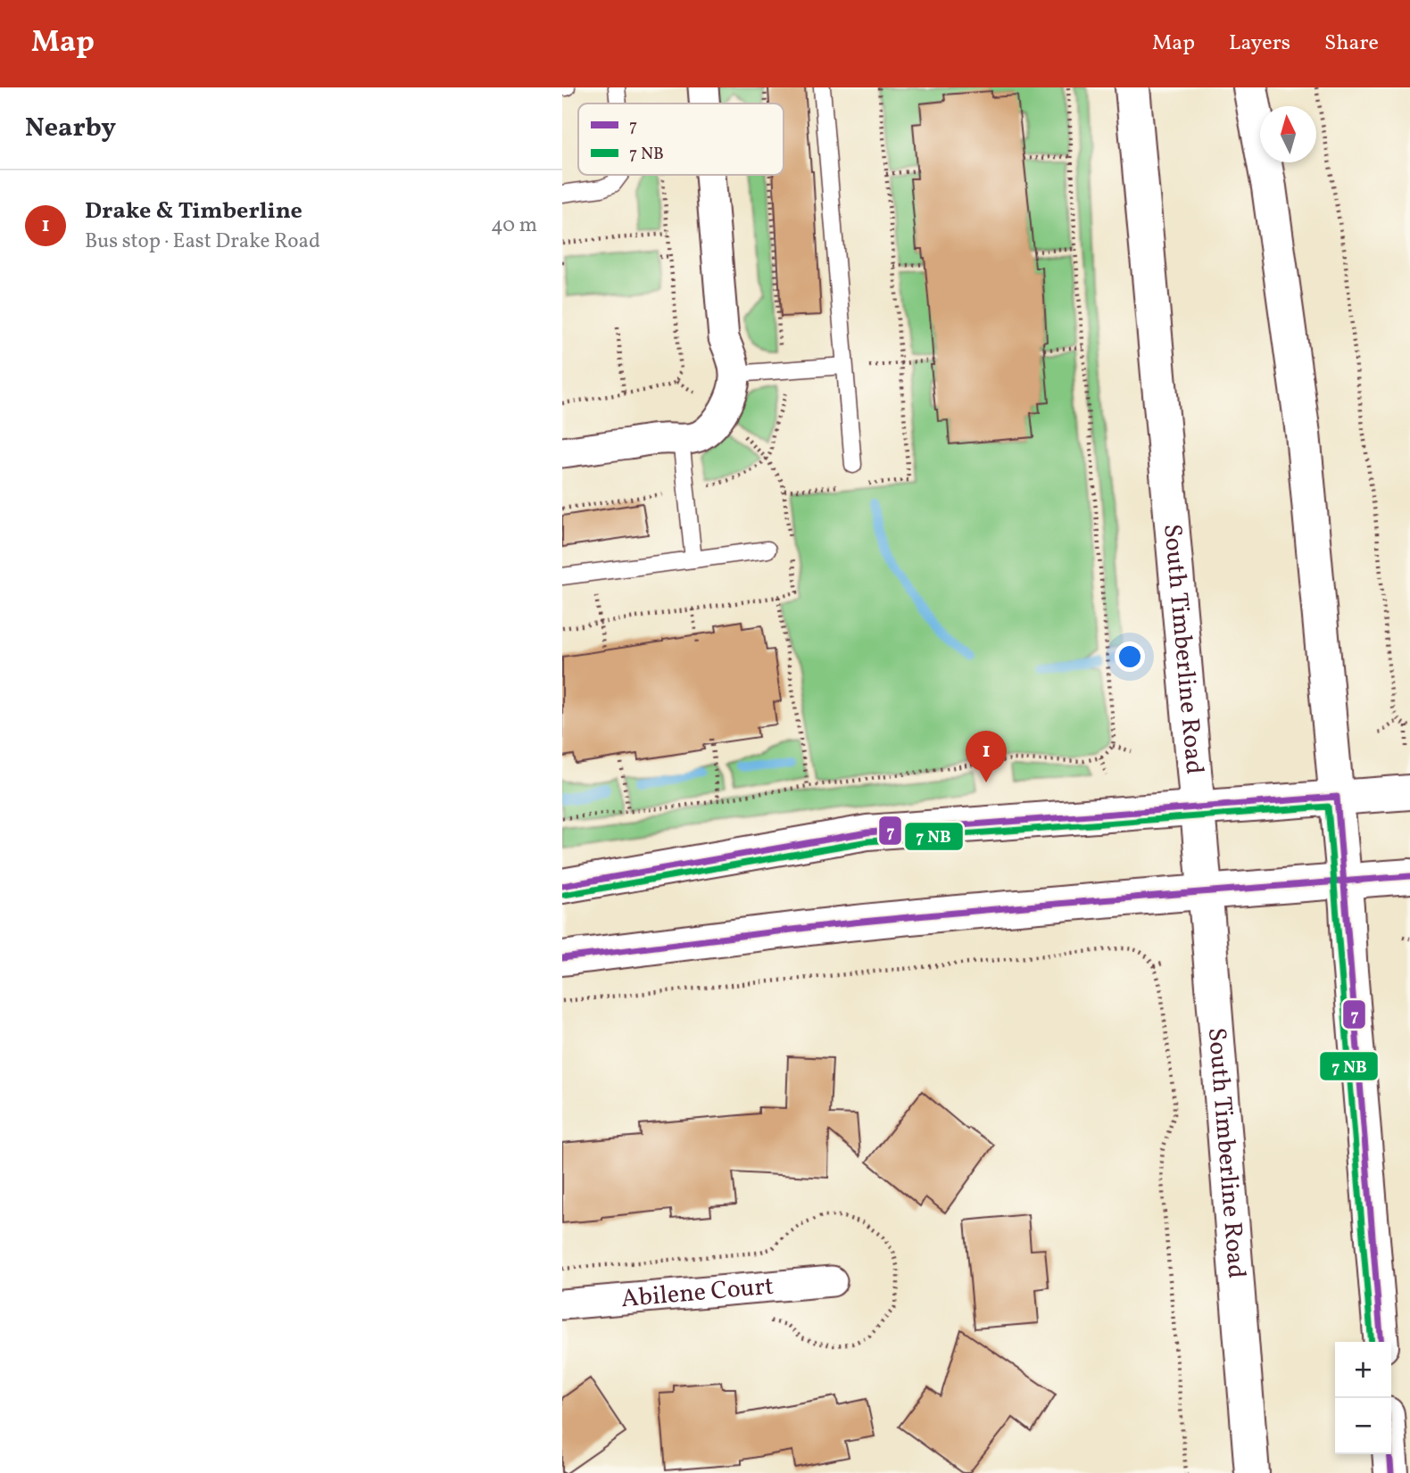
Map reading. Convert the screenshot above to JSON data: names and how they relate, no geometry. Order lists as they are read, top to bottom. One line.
{"streets":{"main road":["South Timberline Road"],"street":["Abilene Court"]},"lines":["transit line 7"],"legend":["7","7 NB"],"north":"top","page":{"header":"Map","nav":["Map","Layers","Share"],"heading":"Nearby","list":[{"mark":"1","name":"Drake & Timberline","note":"Bus stop · East Drake Road","value":"40 m"}],"pins":"1","map_buttons":["+","−"]}}
